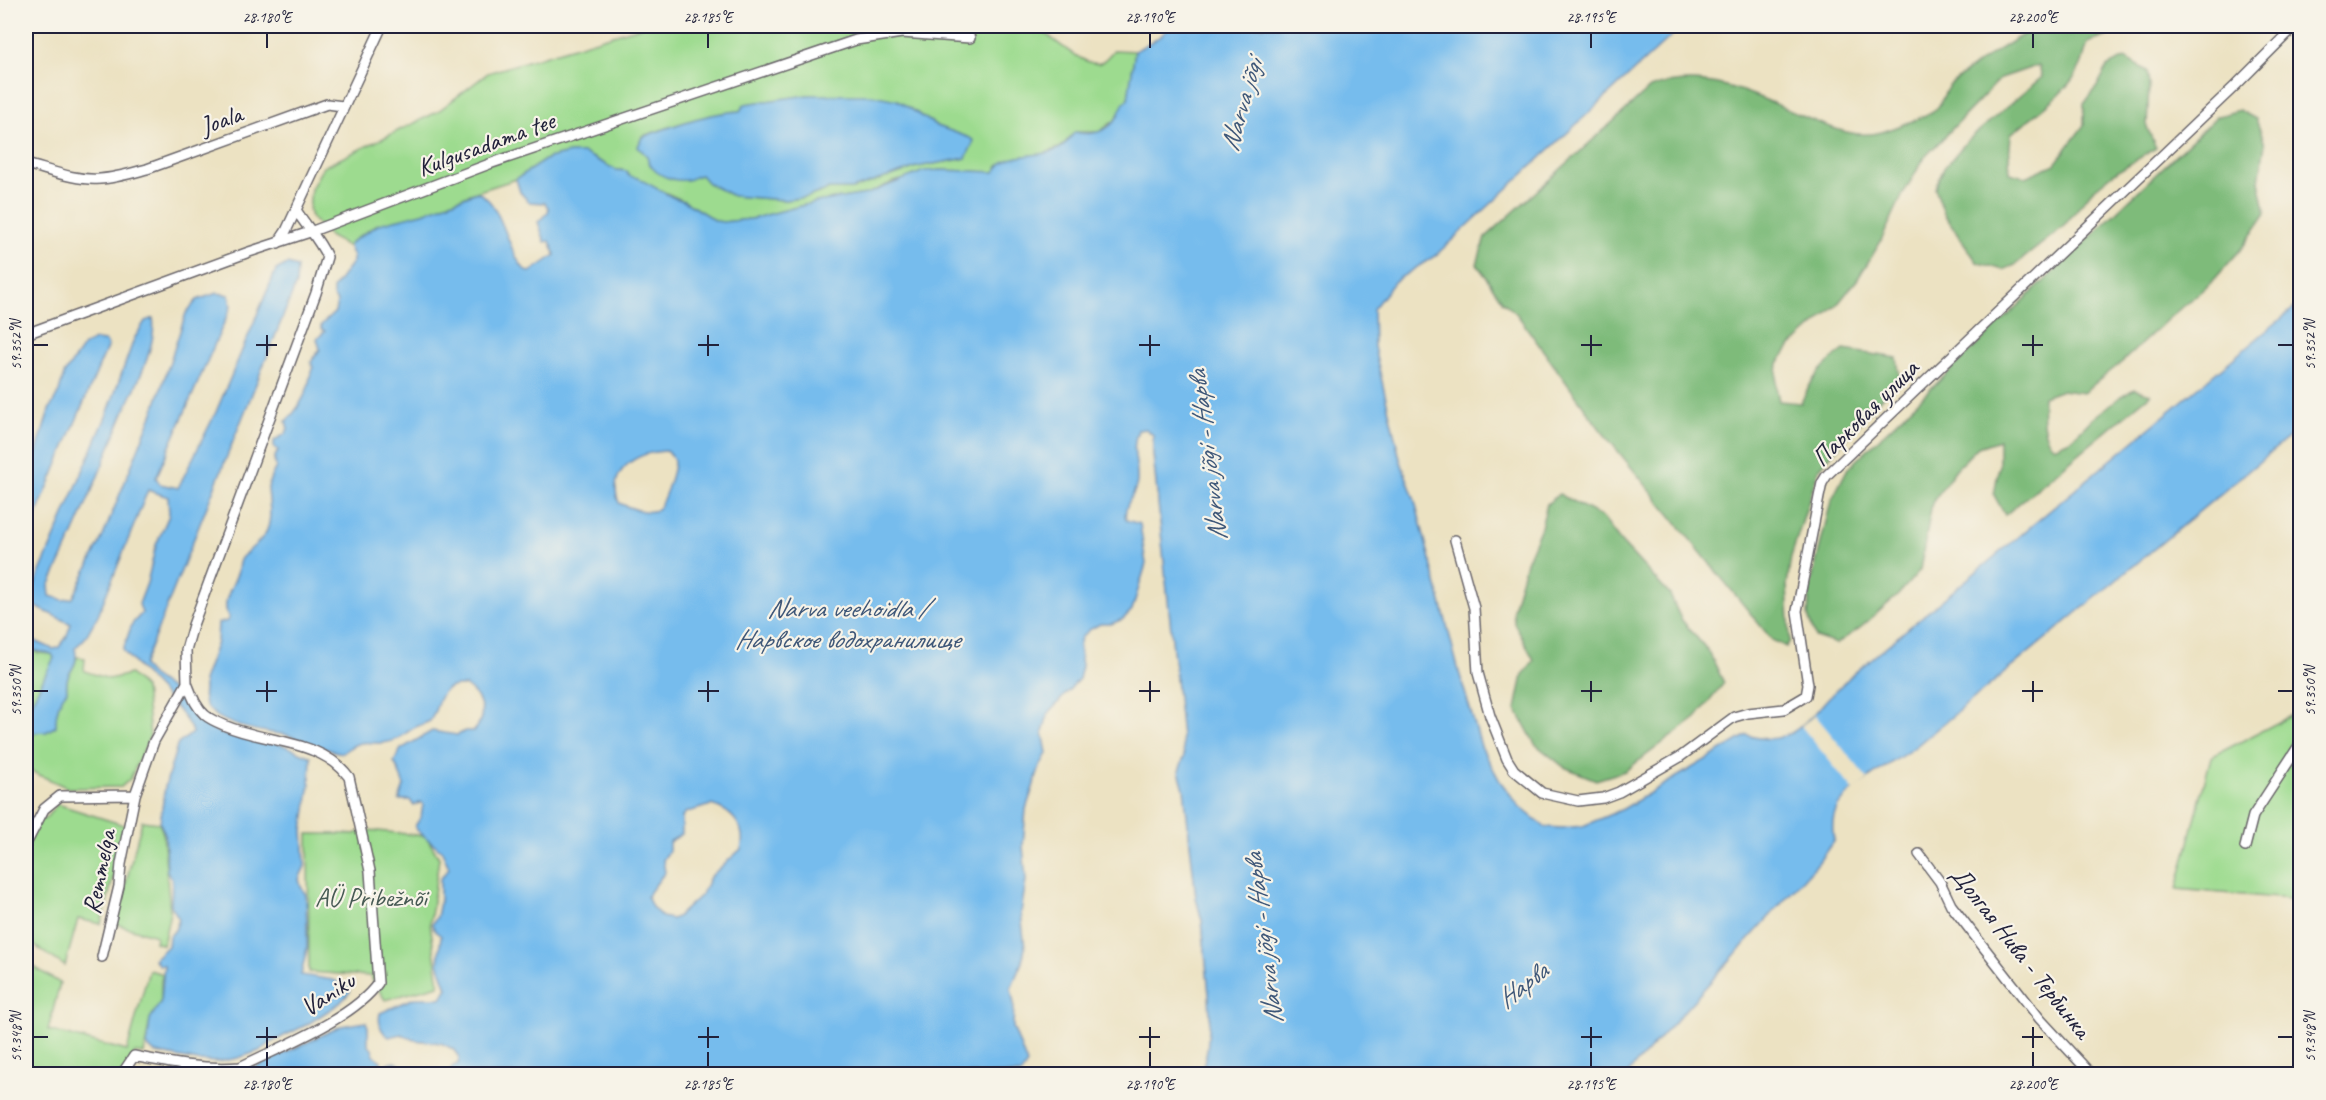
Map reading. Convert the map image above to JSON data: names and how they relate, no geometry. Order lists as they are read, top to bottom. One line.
{"streets":{"street":["Joala","Kulgusadama tee","Парковая улица","Remmelga","Долгая Нива - Тербинка","Vaniku"]},"crossings":[["Remmelga","Vaniku"]],"water":["Narva jõgi","Narva jõgi - Нарва","Narva veehoidla / Нарвское водохранилище","Нарва"],"parks":["AÜ Pribežnõi"],"coordinates":["28.180°E","28.185°E","28.190°E","28.195°E","28.200°E","59.352°N","59.350°N","59.348°N"]}
